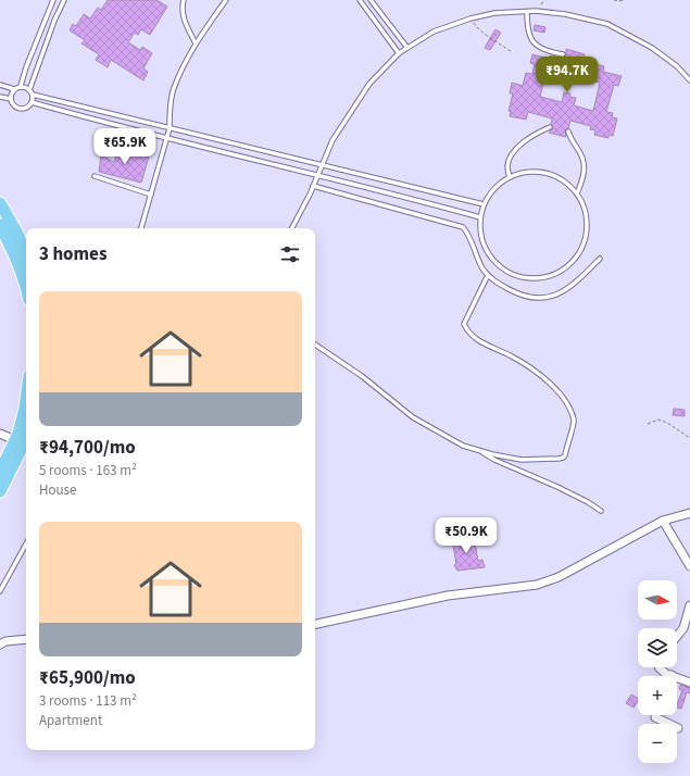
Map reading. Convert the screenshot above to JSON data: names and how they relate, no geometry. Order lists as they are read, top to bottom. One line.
{"north":"right","page":{"price":["₹94.7K","₹65.9K","₹50.9K"],"heading":"3 homes","list":[{"name":"₹94,700/mo","note":"5 rooms · 163 m² · House"},{"name":"₹65,900/mo","note":"3 rooms · 113 m² · Apartment"}],"map_buttons":["+","−"]}}
